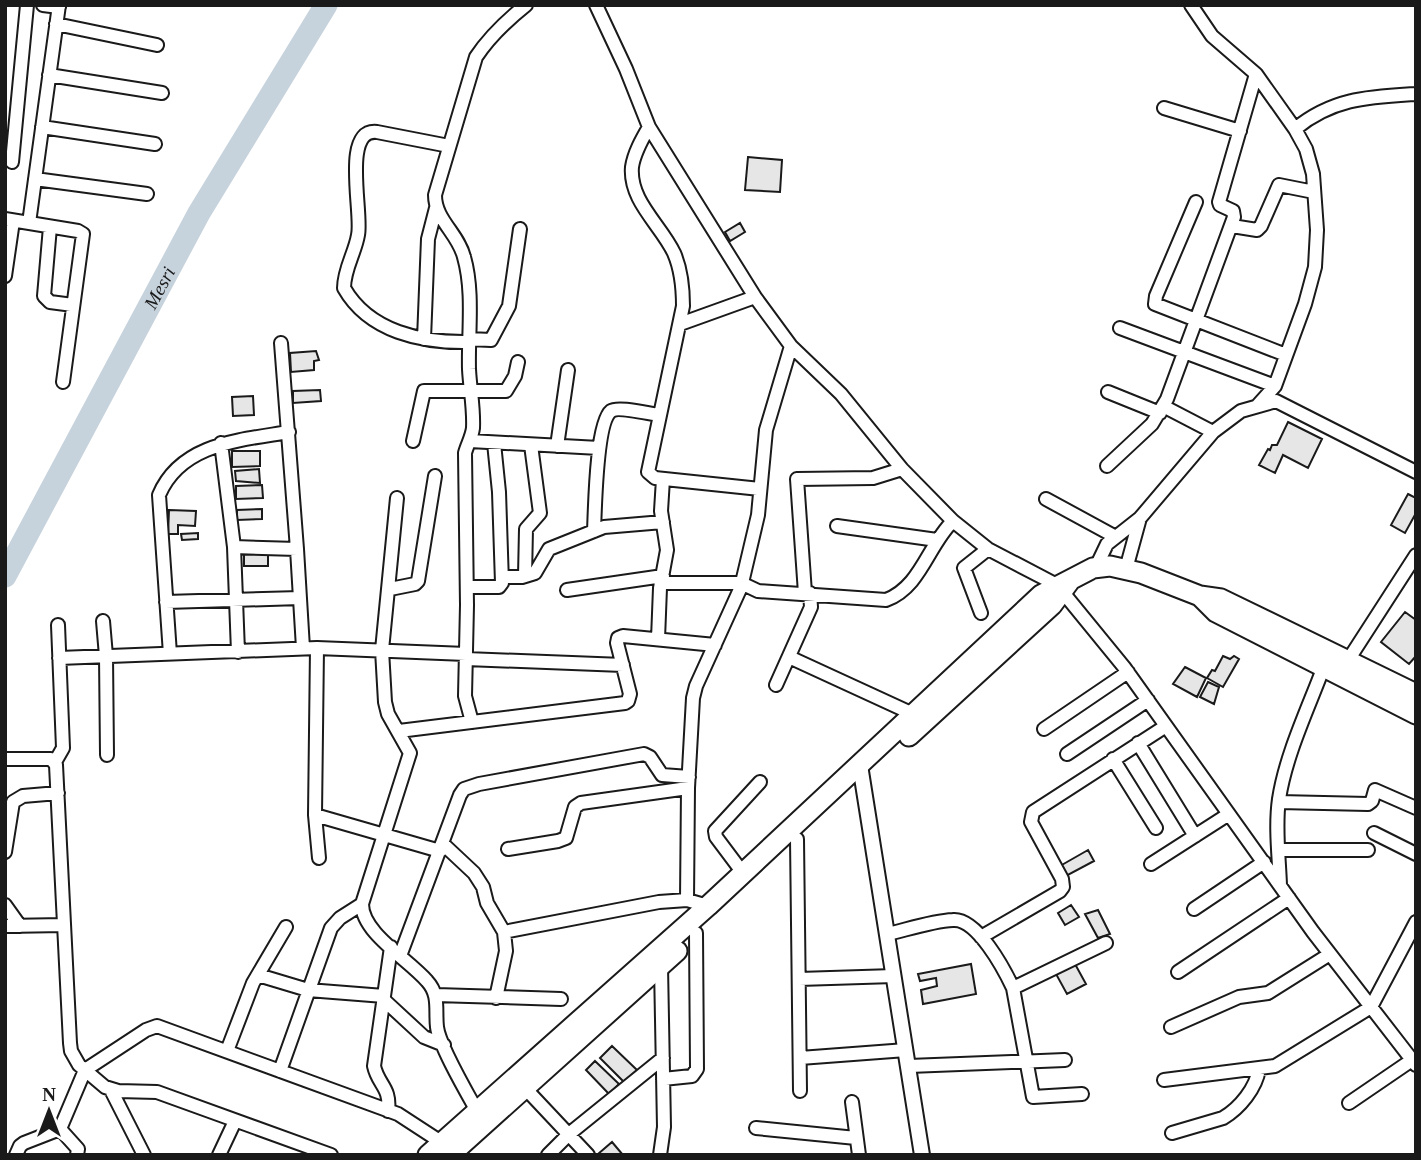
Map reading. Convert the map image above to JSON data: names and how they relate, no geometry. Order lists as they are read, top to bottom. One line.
{"water":["Mesri"],"north":"top"}
